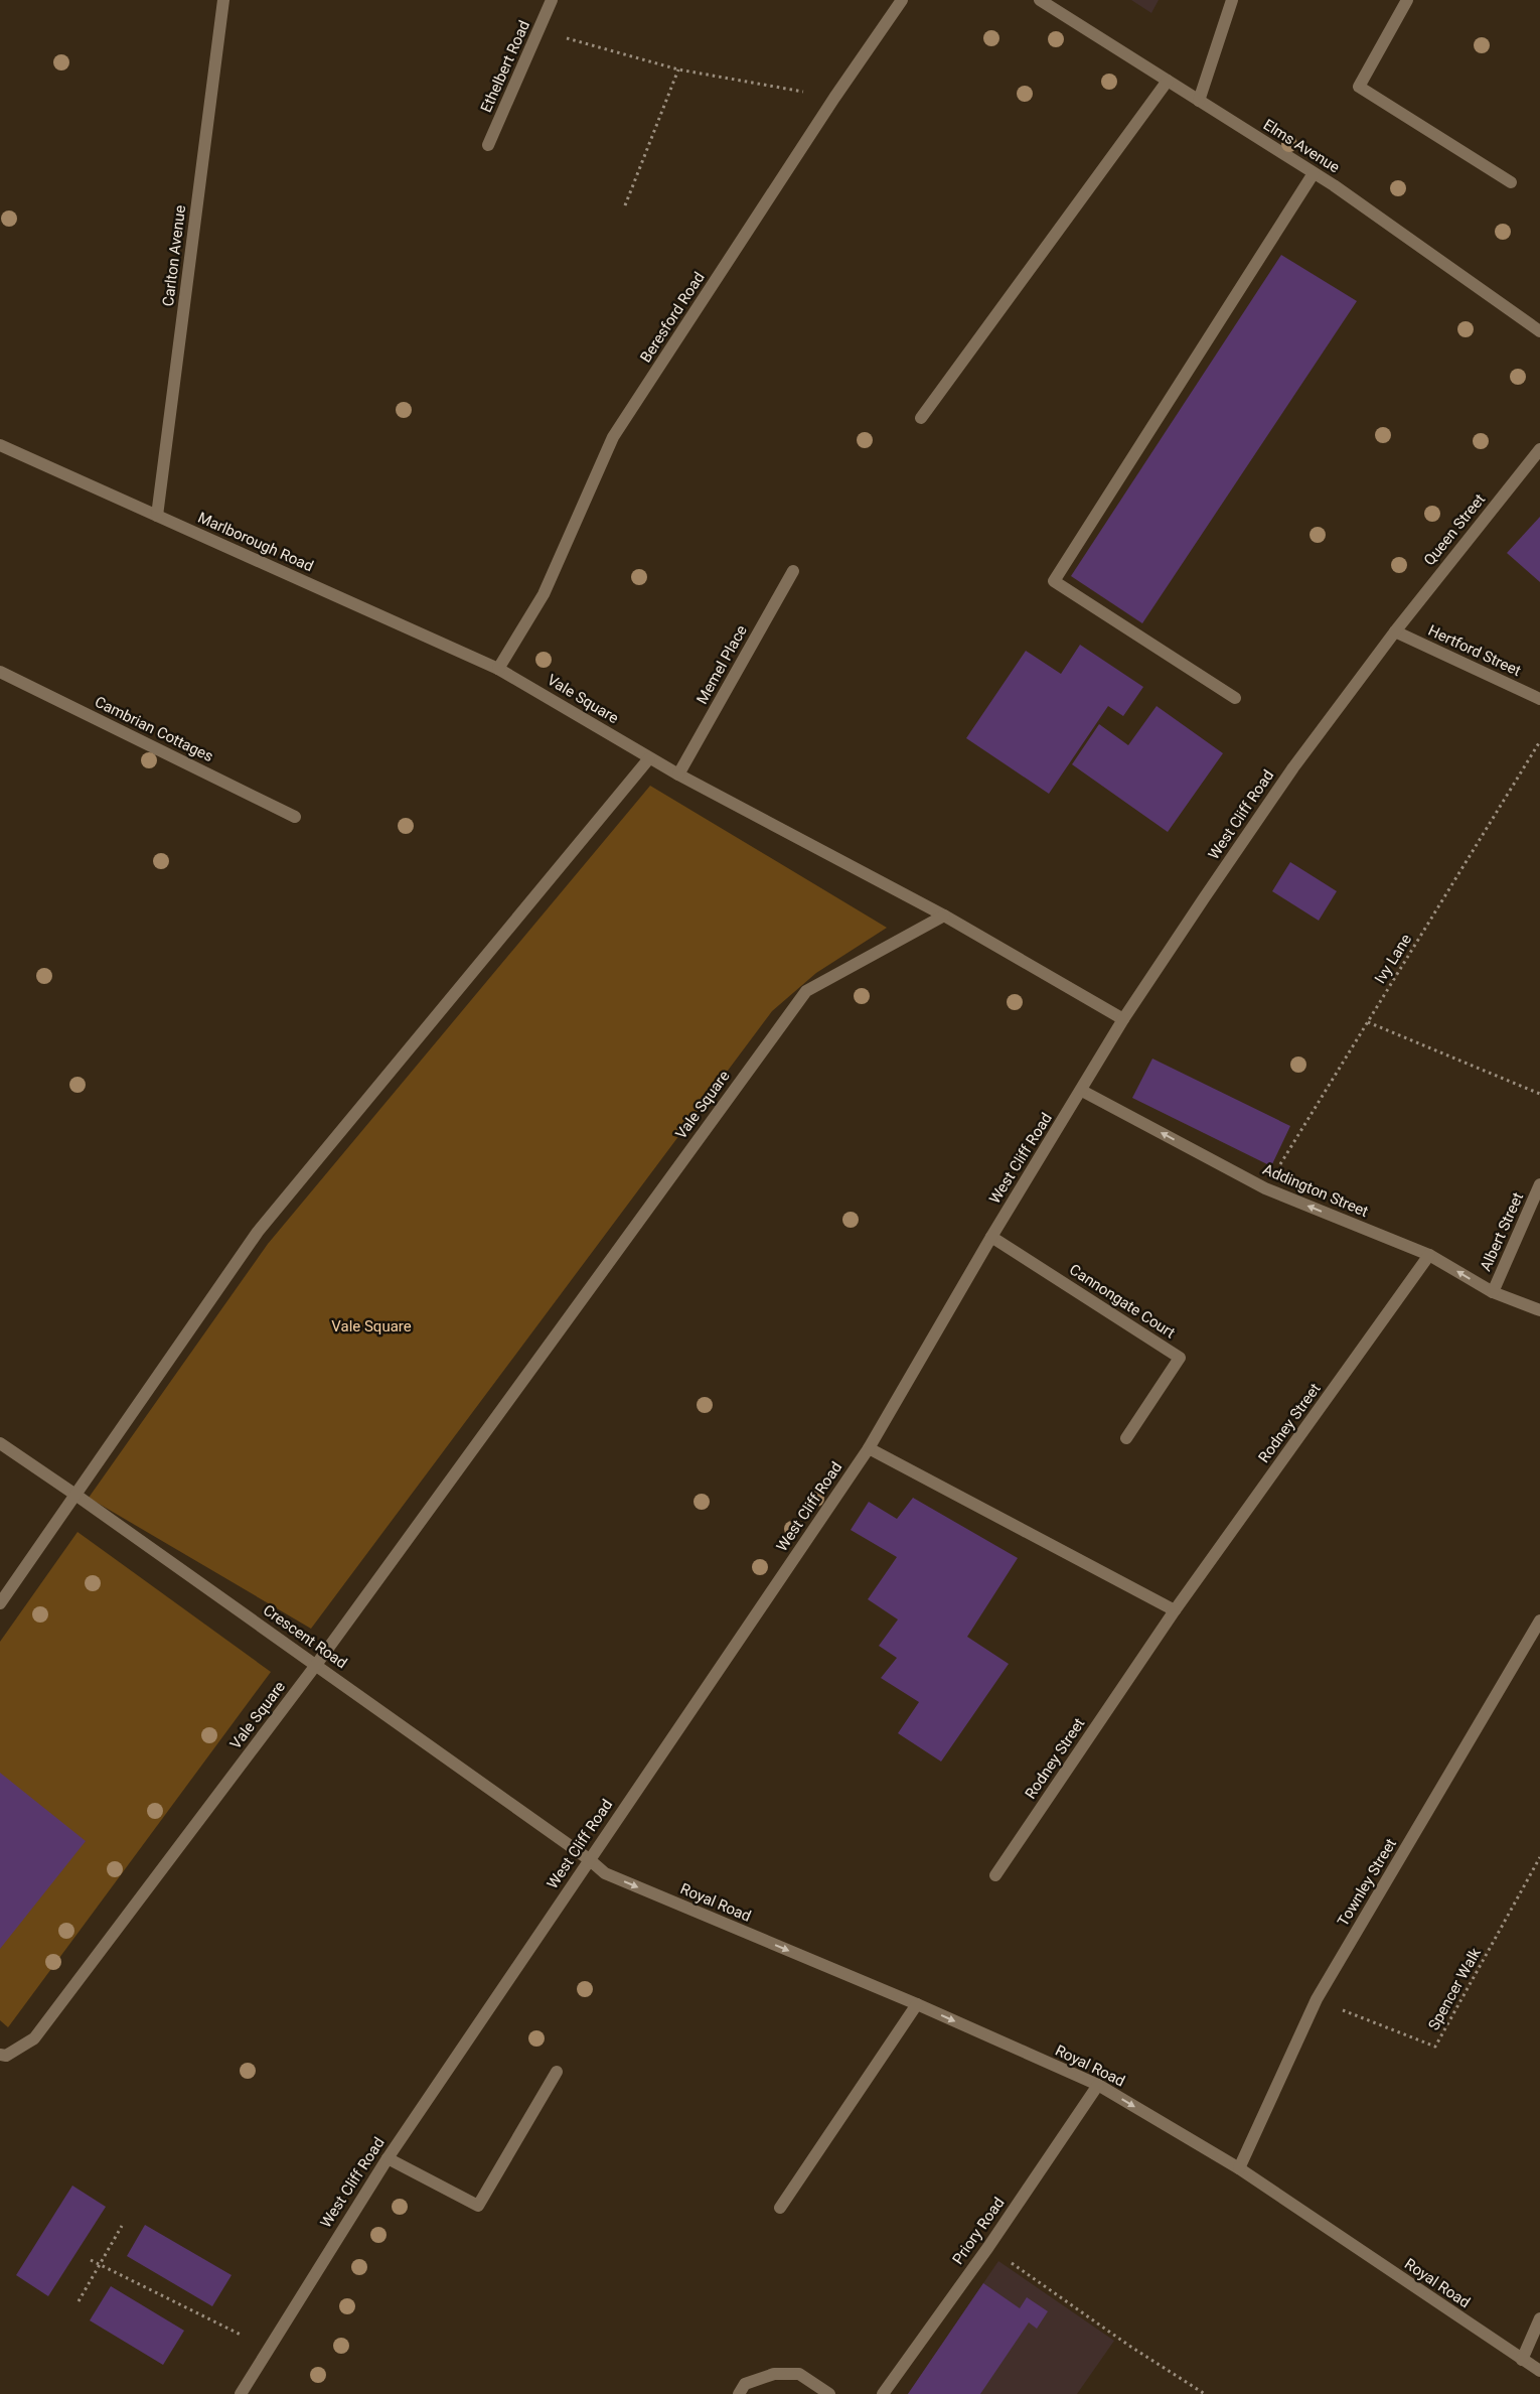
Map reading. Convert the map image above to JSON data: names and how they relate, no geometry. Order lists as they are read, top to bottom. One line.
{"streets":{"street":["Ethelbert Road","Elms Avenue","Carlton Avenue","Beresford Road","Queen Street","Marlborough Road","Hertford Street","Memel Place","Vale Square","Cambrian Cottages","West Cliff Road","Addington Street","Albert Street","Cannongate Court","Rodney Street","Crescent Road","Townley Street","Royal Road","Priory Road"],"path":["Ivy Lane","Spencer Walk"]},"crossings":[["Carlton Avenue","Marlborough Road"],["Beresford Road","Marlborough Road"],["Beresford Road","Vale Square"],["Queen Street","Hertford Street"],["Queen Street","West Cliff Road"],["Marlborough Road","Vale Square"],["Hertford Street","West Cliff Road"],["Memel Place","Vale Square"],["Vale Square","West Cliff Road"],["Vale Square","Crescent Road"],["West Cliff Road","Addington Street"],["West Cliff Road","Cannongate Court"],["West Cliff Road","Crescent Road"],["West Cliff Road","Royal Road"],["Ivy Lane","Addington Street"],["Addington Street","Albert Street"],["Addington Street","Rodney Street"],["Crescent Road","Royal Road"],["Townley Street","Royal Road"],["Townley Street","Spencer Walk"],["Royal Road","Priory Road"]],"one_way":["Addington Street","Royal Road"],"parks":["Vale Square"]}
